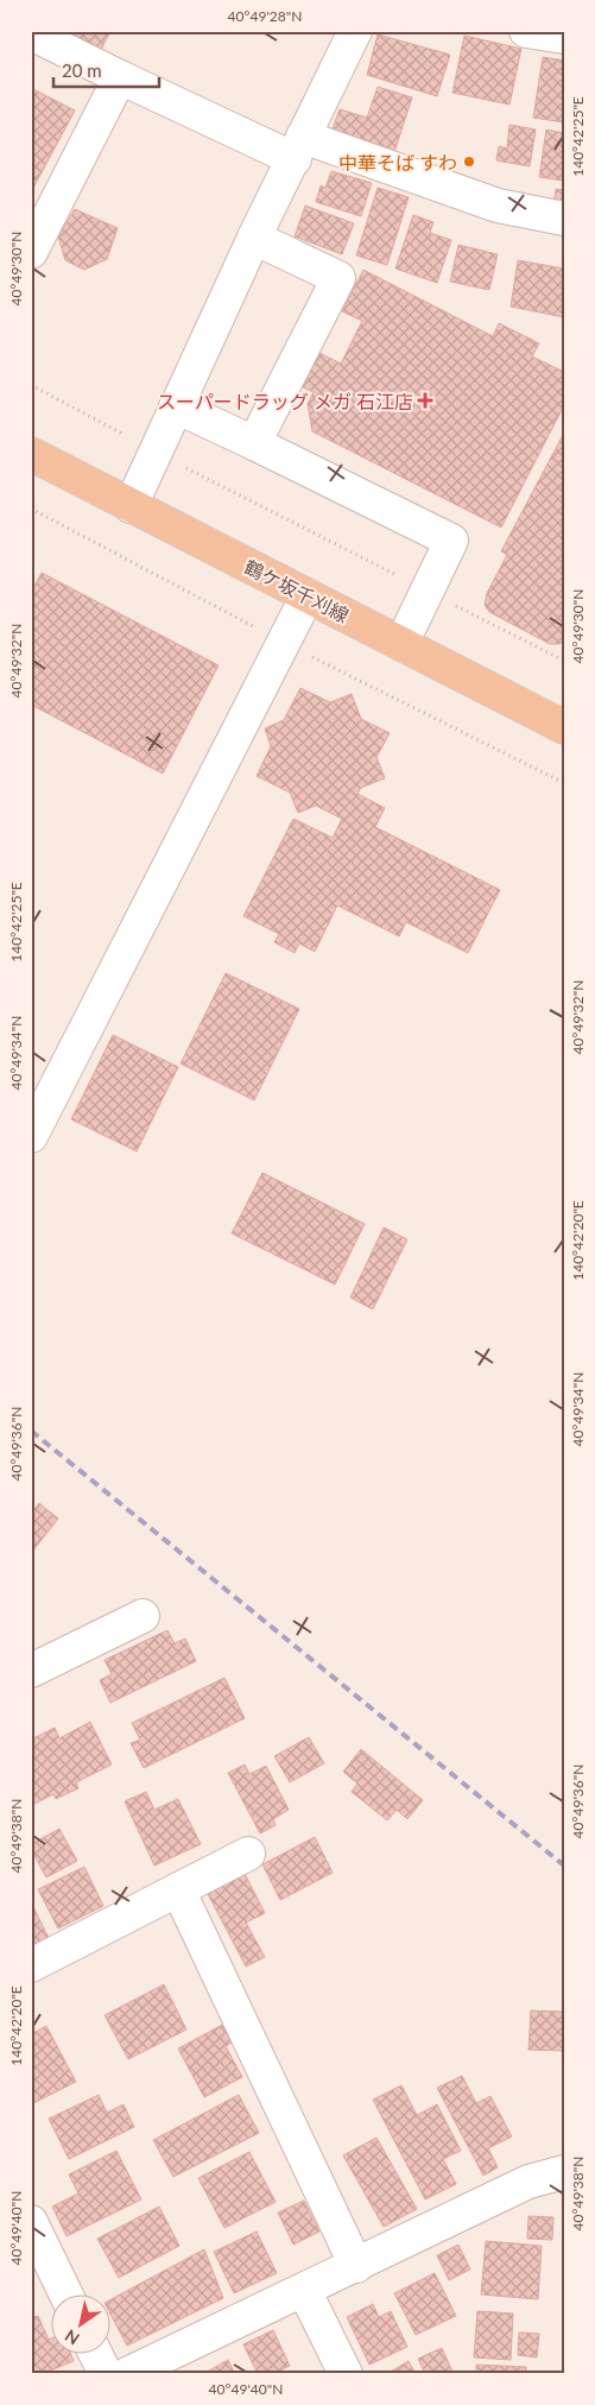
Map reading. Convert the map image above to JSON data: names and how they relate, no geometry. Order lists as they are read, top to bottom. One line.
{"streets":{"main road":["鶴ケ坂千刈線"]},"places":{"other":["中華そば すわ"],"health":["スーパードラッグ メガ 石江店"]},"scale_bar":"20 m","north":"bottom left","coordinates":["40°49'28\"N","140°42'25\"E","40°49'30\"N","40°49'32\"N","40°49'34\"N","140°42'20\"E","40°49'36\"N","40°49'38\"N","40°49'40\"N"]}
